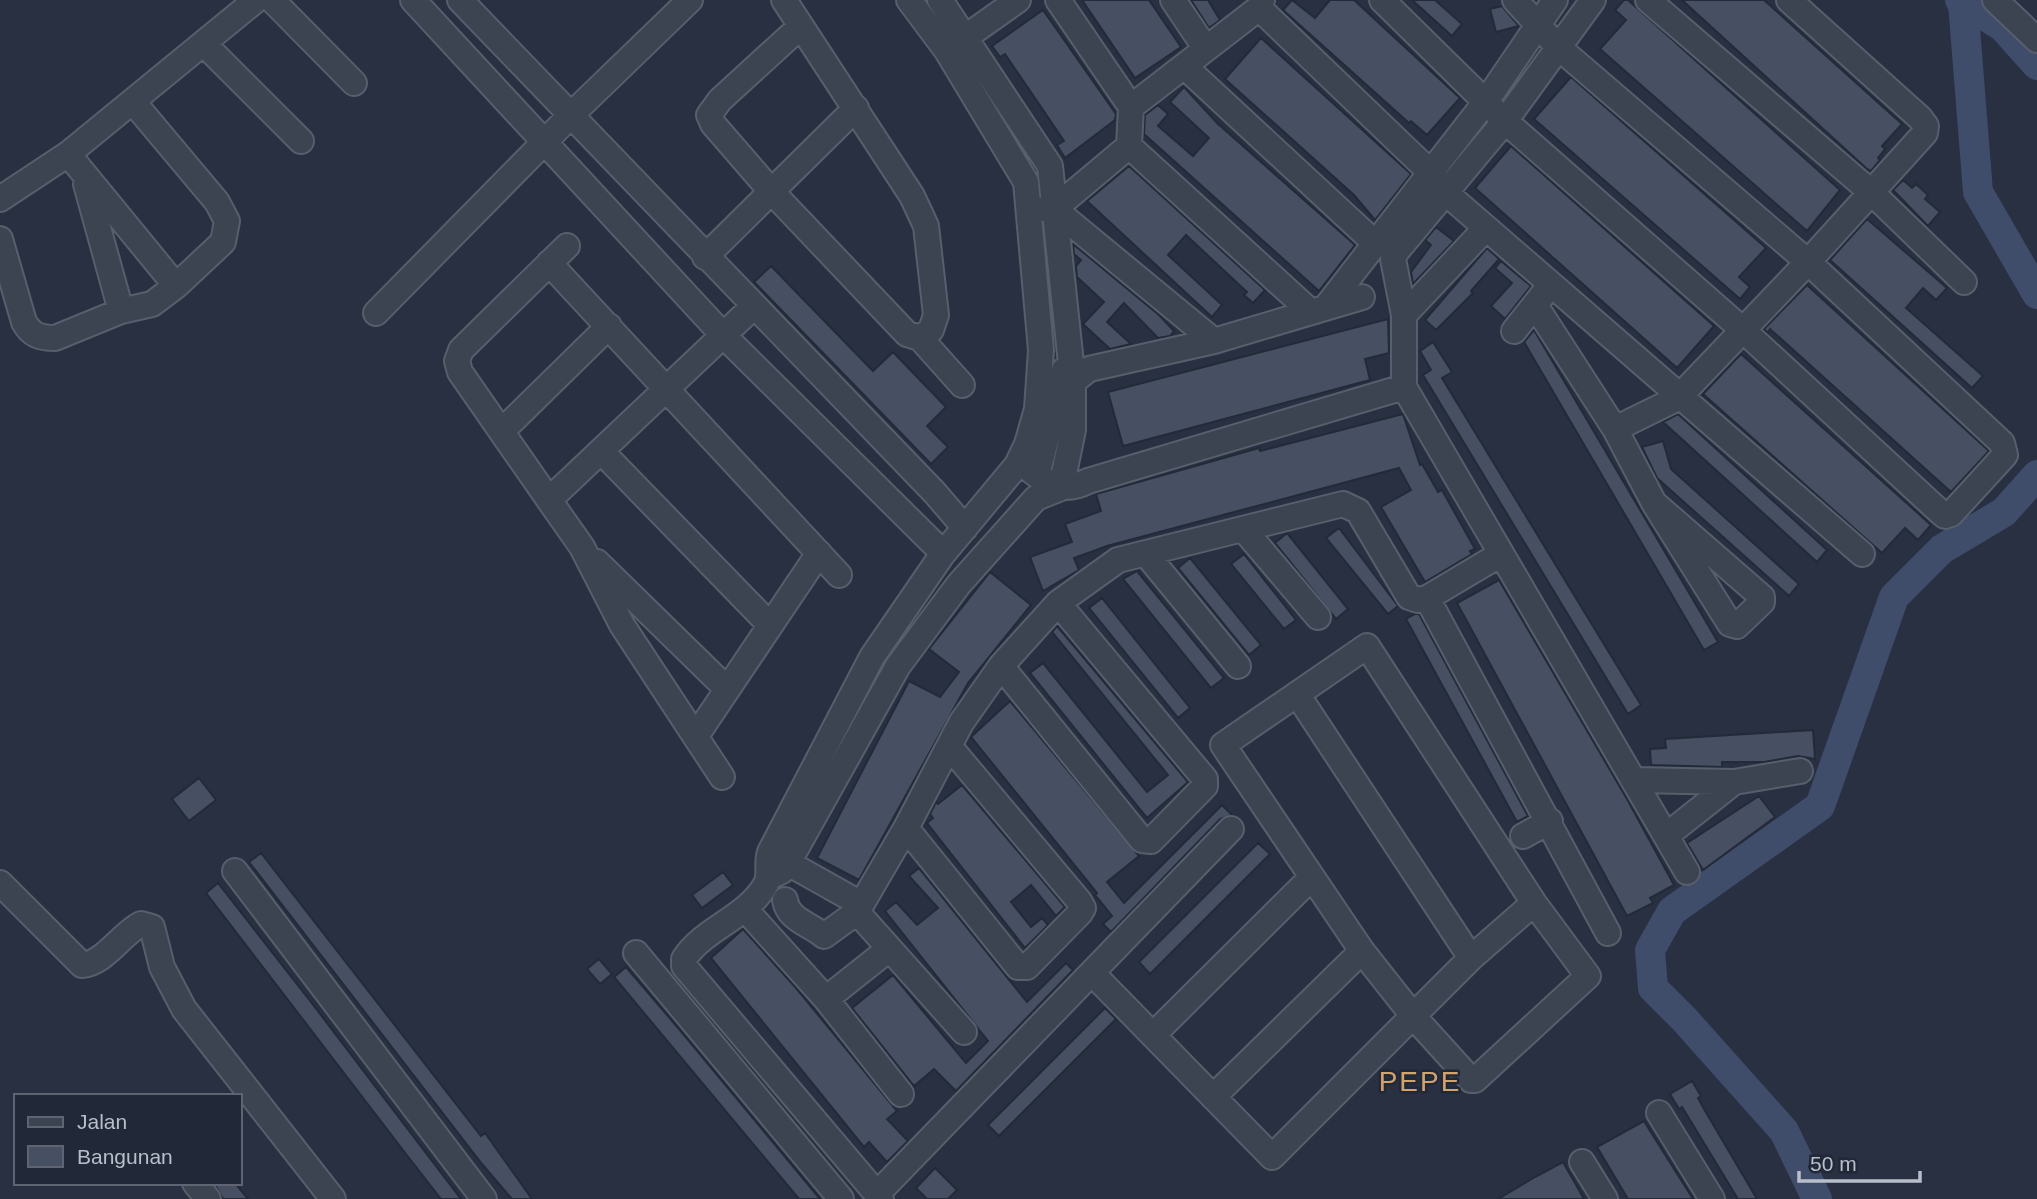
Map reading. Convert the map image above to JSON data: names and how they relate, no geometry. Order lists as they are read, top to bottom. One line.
{"districts":["PEPE"],"legend":["Jalan","Bangunan"],"scale_bar":"50 m"}
